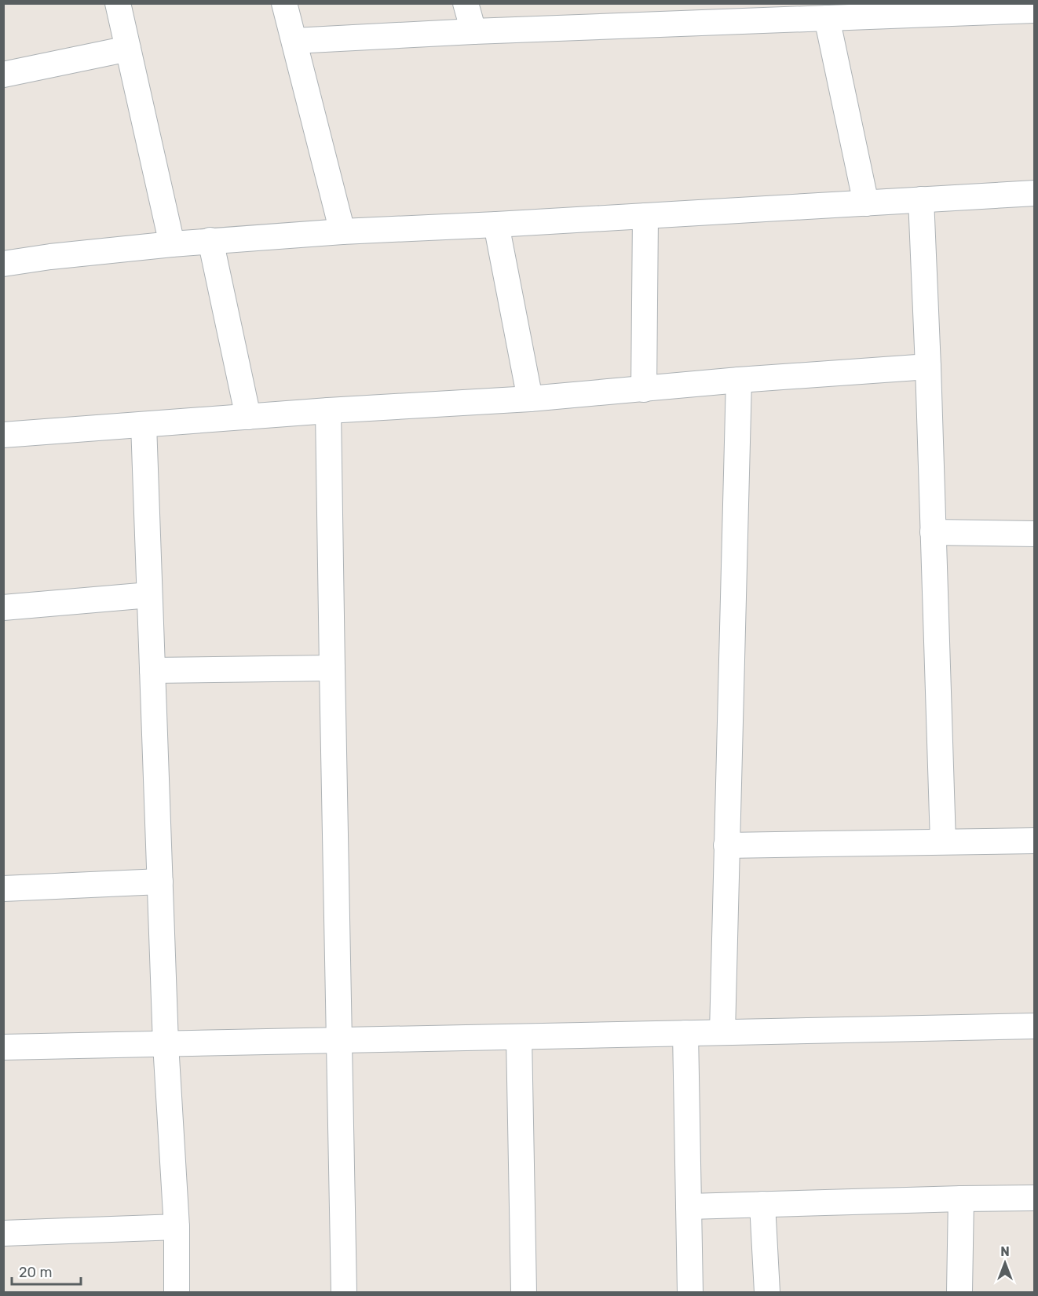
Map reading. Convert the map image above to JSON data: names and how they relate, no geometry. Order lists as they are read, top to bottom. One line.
{"scale_bar":"20 m","north":"top"}
